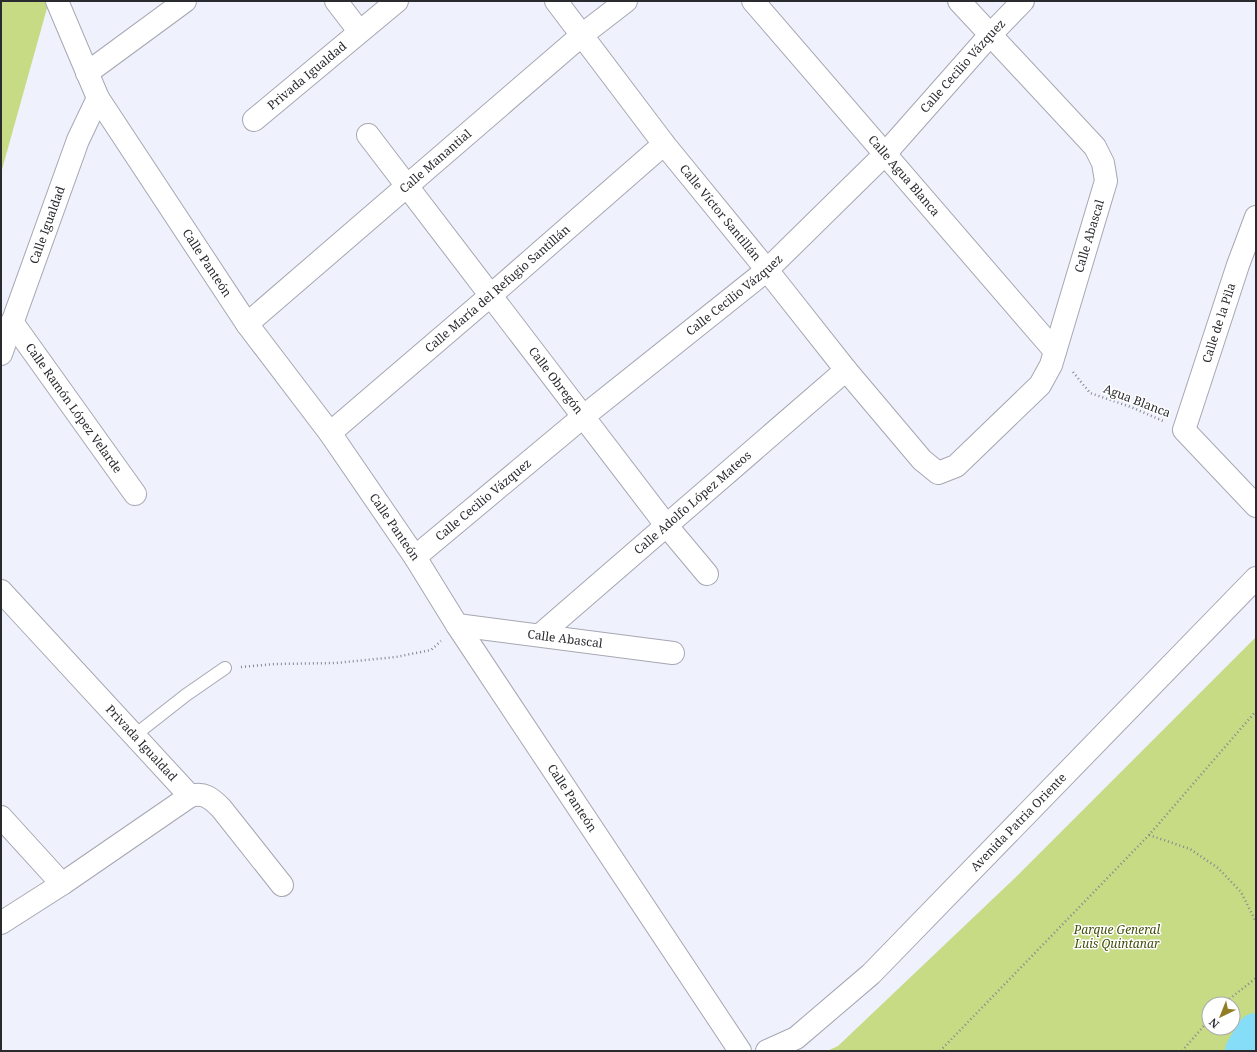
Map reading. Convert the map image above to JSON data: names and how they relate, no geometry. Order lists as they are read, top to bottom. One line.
{"streets":{"street":["Calle Cecilio Vázquez","Privada Igualdad","Calle Manantial","Calle Agua Blanca","Calle Víctor Santillán","Calle Igualdad","Calle Abascal","Calle Panteón","Calle María del Refugio Santillán","Calle de la Pila","Calle Obregón","Calle Ramón López Velarde","Calle Adolfo López Mateos","Avenida Patria Oriente"],"path":["Agua Blanca"]},"crossings":[["Calle Cecilio Vázquez","Calle Agua Blanca"],["Calle Cecilio Vázquez","Calle Víctor Santillán"],["Calle Cecilio Vázquez","Calle Abascal"],["Calle Cecilio Vázquez","Calle Panteón"],["Calle Cecilio Vázquez","Calle Obregón"],["Calle Manantial","Calle Víctor Santillán"],["Calle Manantial","Calle Panteón"],["Calle Manantial","Calle Obregón"],["Calle Agua Blanca","Calle Abascal"],["Calle Agua Blanca","Agua Blanca"],["Calle Víctor Santillán","Calle Abascal"],["Calle Víctor Santillán","Calle María del Refugio Santillán"],["Calle Víctor Santillán","Calle Adolfo López Mateos"],["Calle Igualdad","Calle Panteón"],["Calle Igualdad","Calle Ramón López Velarde"],["Calle Abascal","Calle Panteón"],["Calle Abascal","Agua Blanca"],["Calle Abascal","Calle Adolfo López Mateos"],["Calle Panteón","Calle María del Refugio Santillán"],["Calle María del Refugio Santillán","Calle Obregón"],["Calle de la Pila","Agua Blanca"],["Calle Obregón","Calle Adolfo López Mateos"]],"parks":["Parque General Luis Quintanar"],"north":"bottom left"}
